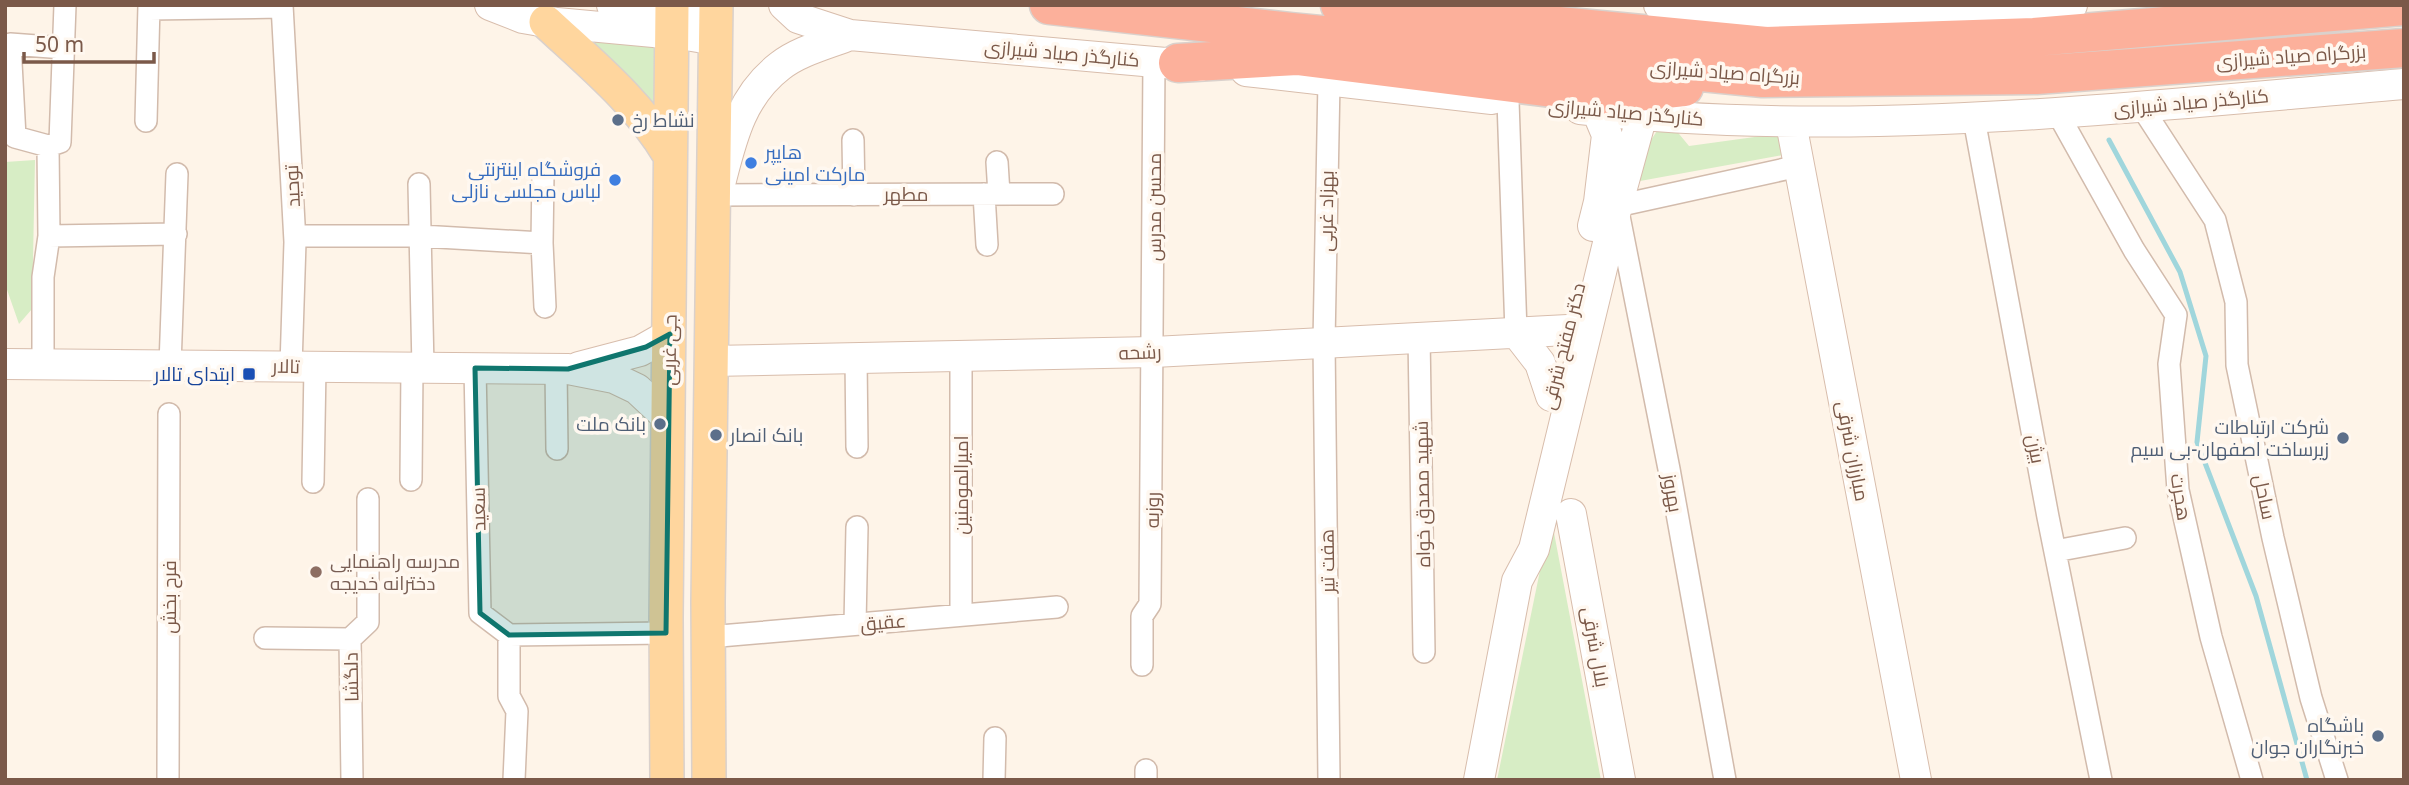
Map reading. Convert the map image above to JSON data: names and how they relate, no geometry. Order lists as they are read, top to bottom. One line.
{"streets":{"highway":["بزرگراه صیاد شیرازی"],"main road":["جی غربی"],"street":["کنارگذر صیاد شیرازی","توحید","مطهر","محسن مدرس","بهزاد غربی","دکتر مفتح شرقی","رشحه","تالار","بیژن","مبارزان شرقی","امیرالمومنین","بهروز","شهید مصدق خواه","هجرت","ساحل","سعید","روزبه","هفت تیر","فرح بخش","عقیق","بلال شرقی","دلگشا"]},"crossings":[["کنارگذر صیاد شیرازی","محسن مدرس"],["کنارگذر صیاد شیرازی","بهزاد غربی"],["کنارگذر صیاد شیرازی","دکتر مفتح شرقی"],["کنارگذر صیاد شیرازی","بیژن"],["کنارگذر صیاد شیرازی","مبارزان شرقی"],["کنارگذر صیاد شیرازی","هجرت"],["کنارگذر صیاد شیرازی","ساحل"],["توحید","تالار"],["محسن مدرس","رشحه"],["محسن مدرس","روزبه"],["بهزاد غربی","رشحه"],["بهزاد غربی","هفت تیر"],["دکتر مفتح شرقی","رشحه"],["دکتر مفتح شرقی","بهروز"],["رشحه","امیرالمومنین"],["رشحه","شهید مصدق خواه"],["رشحه","روزبه"],["رشحه","هفت تیر"],["تالار","سعید"],["امیرالمومنین","عقیق"]],"places":{"other":["نشاط رخ","هایپر مارکت امینی","فروشگاه اینترنتی لباس مجلسی نازلی","بانک ملت","بانک انصار","شرکت ارتباطات زیرساخت اصفهان-بی سیم","مدرسه راهنمایی دخترانه خدیجه","باشگاه خبرنگاران جوان"],"transit":["ابتدای تالار"]},"scale_bar":"50 m"}
